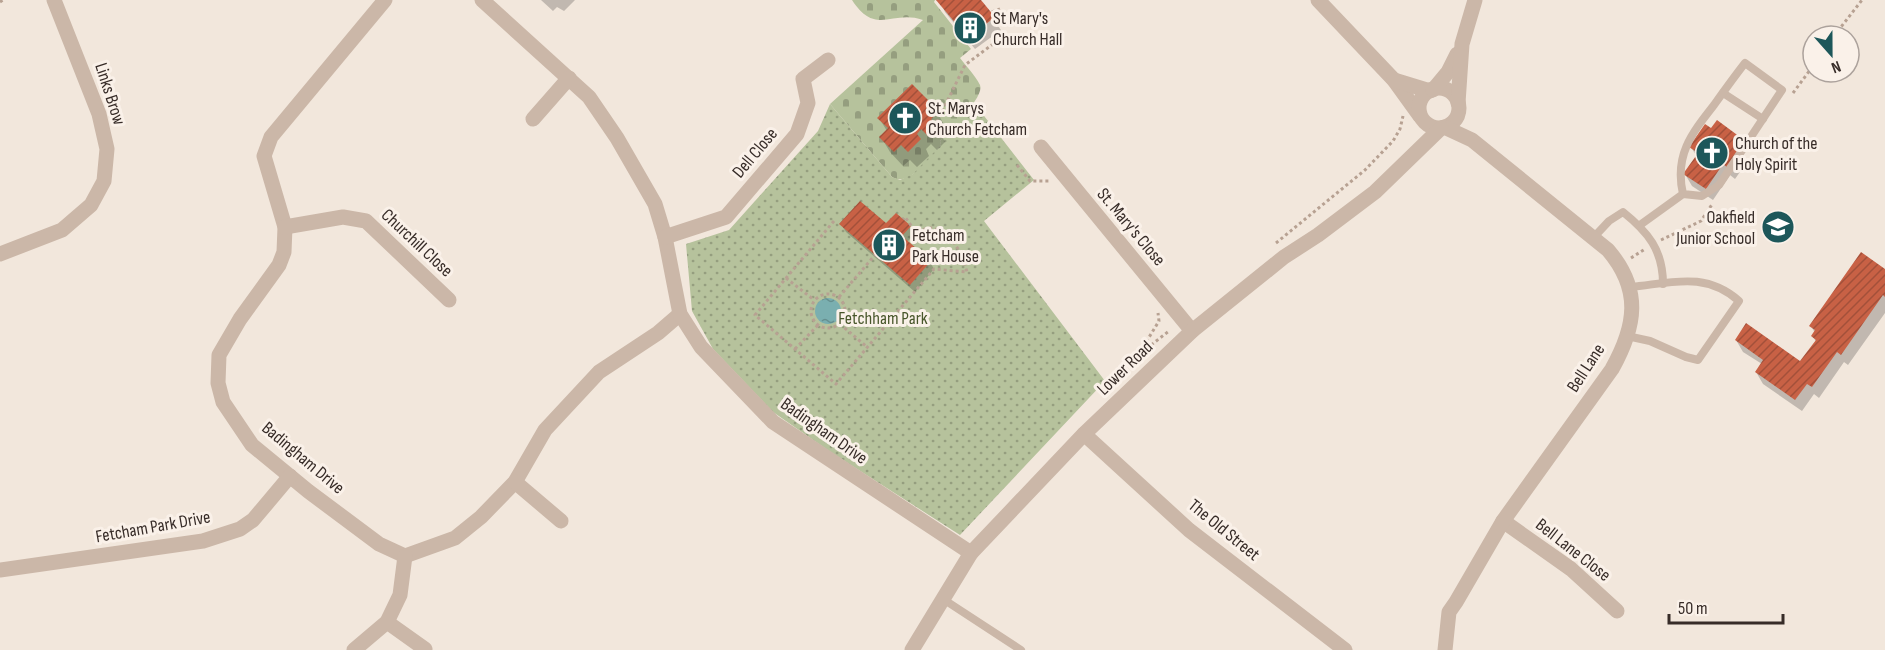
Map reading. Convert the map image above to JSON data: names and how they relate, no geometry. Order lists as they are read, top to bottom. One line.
{"streets":{"street":["Links Brow","Dell Close","St. Mary's Close","Churchill Close","Lower Road","Bell Lane","Badingham Drive","Fetcham Park Drive","The Old Street","Bell Lane Close"]},"crossings":[["Dell Close","Badingham Drive"],["St. Mary's Close","Lower Road"],["Churchill Close","Badingham Drive"],["Lower Road","Bell Lane"],["Lower Road","Badingham Drive"],["Lower Road","The Old Street"],["Bell Lane","Bell Lane Close"],["Badingham Drive","Fetcham Park Drive"]],"parks":["Fetchham Park"],"places":{"building":["St Mary's Church Hall","Fetcham Park House"],"church":["St. Marys Church Fetcham","Church of the Holy Spirit"],"school or university":["Oakfield Junior School"]},"scale_bar":"50 m","north":"bottom"}
